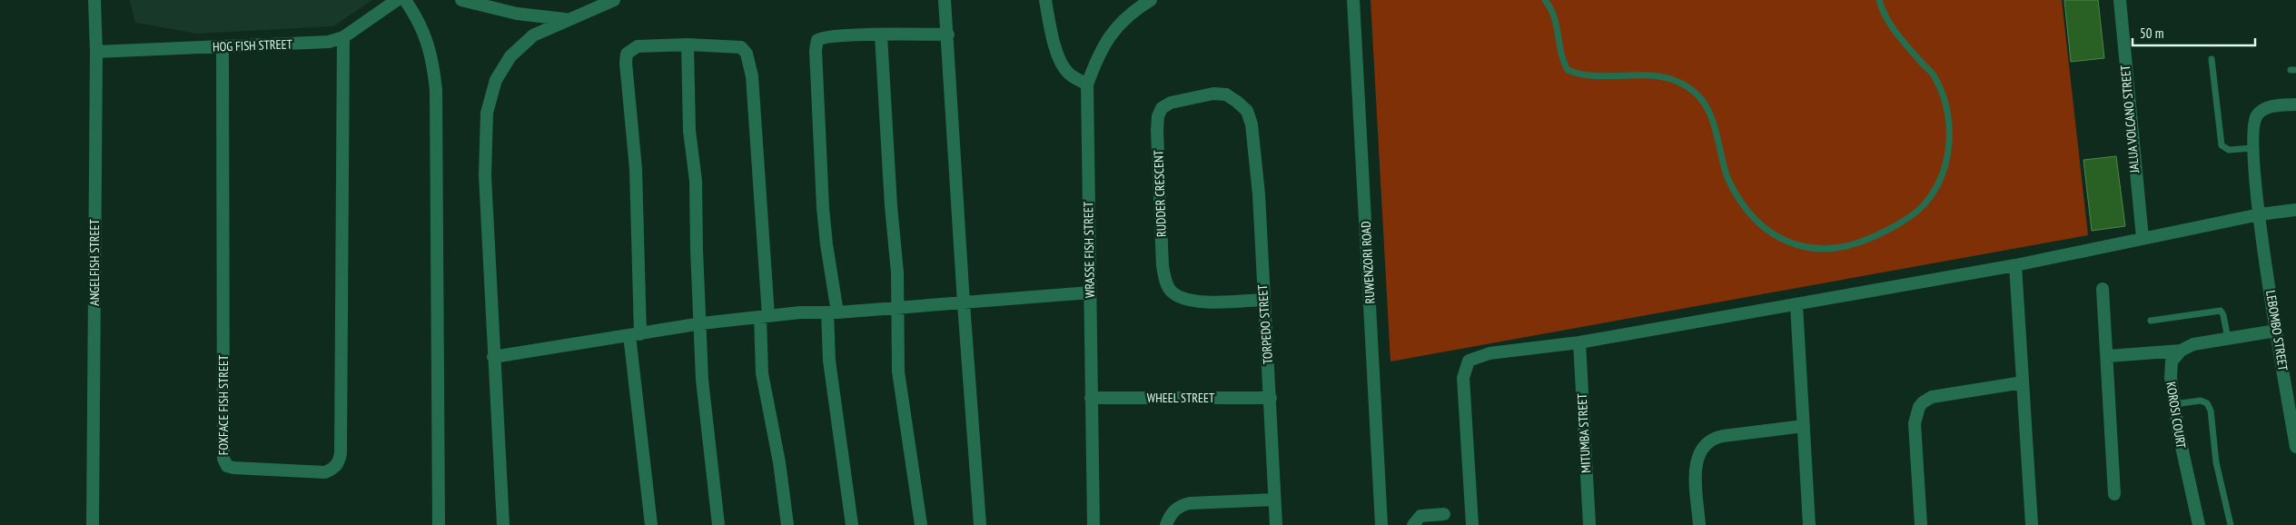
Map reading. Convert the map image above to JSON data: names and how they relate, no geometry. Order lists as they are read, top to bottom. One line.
{"streets":{"street":["HOG FISH STREET","JALUA VOLCANO STREET","RUDDER CRESCENT","WRASSE FISH STREET","ANGELFISH STREET","RUWENZORI ROAD","TORPEDO STREET","LEBOMBO STREET","WHEEL STREET","FOXFACE FISH STREET","KOROSI COURT","MITUMBA STREET"]},"crossings":[["HOG FISH STREET","ANGELFISH STREET"],["HOG FISH STREET","FOXFACE FISH STREET"],["RUDDER CRESCENT","TORPEDO STREET"],["WRASSE FISH STREET","WHEEL STREET"],["TORPEDO STREET","WHEEL STREET"]],"scale_bar":"50 m"}
